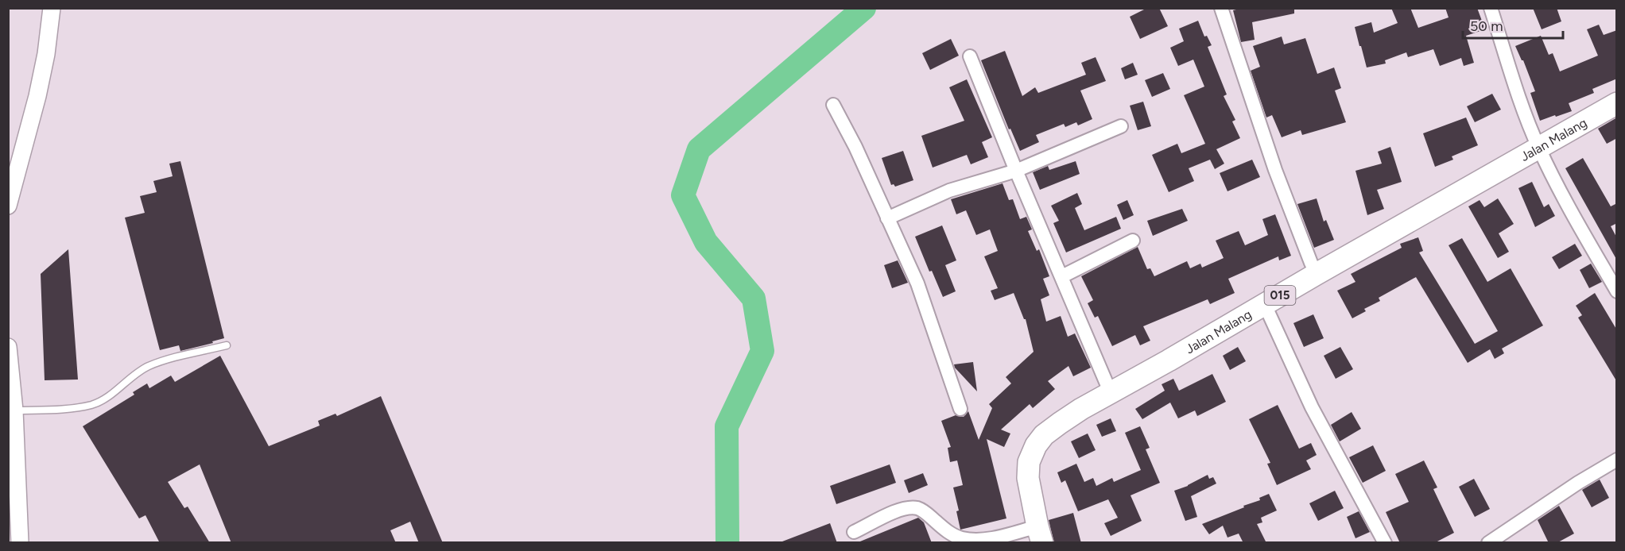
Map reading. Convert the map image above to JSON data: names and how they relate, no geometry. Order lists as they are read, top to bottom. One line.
{"streets":{"main road":["Jalan Malang","015"]},"scale_bar":"50 m"}
